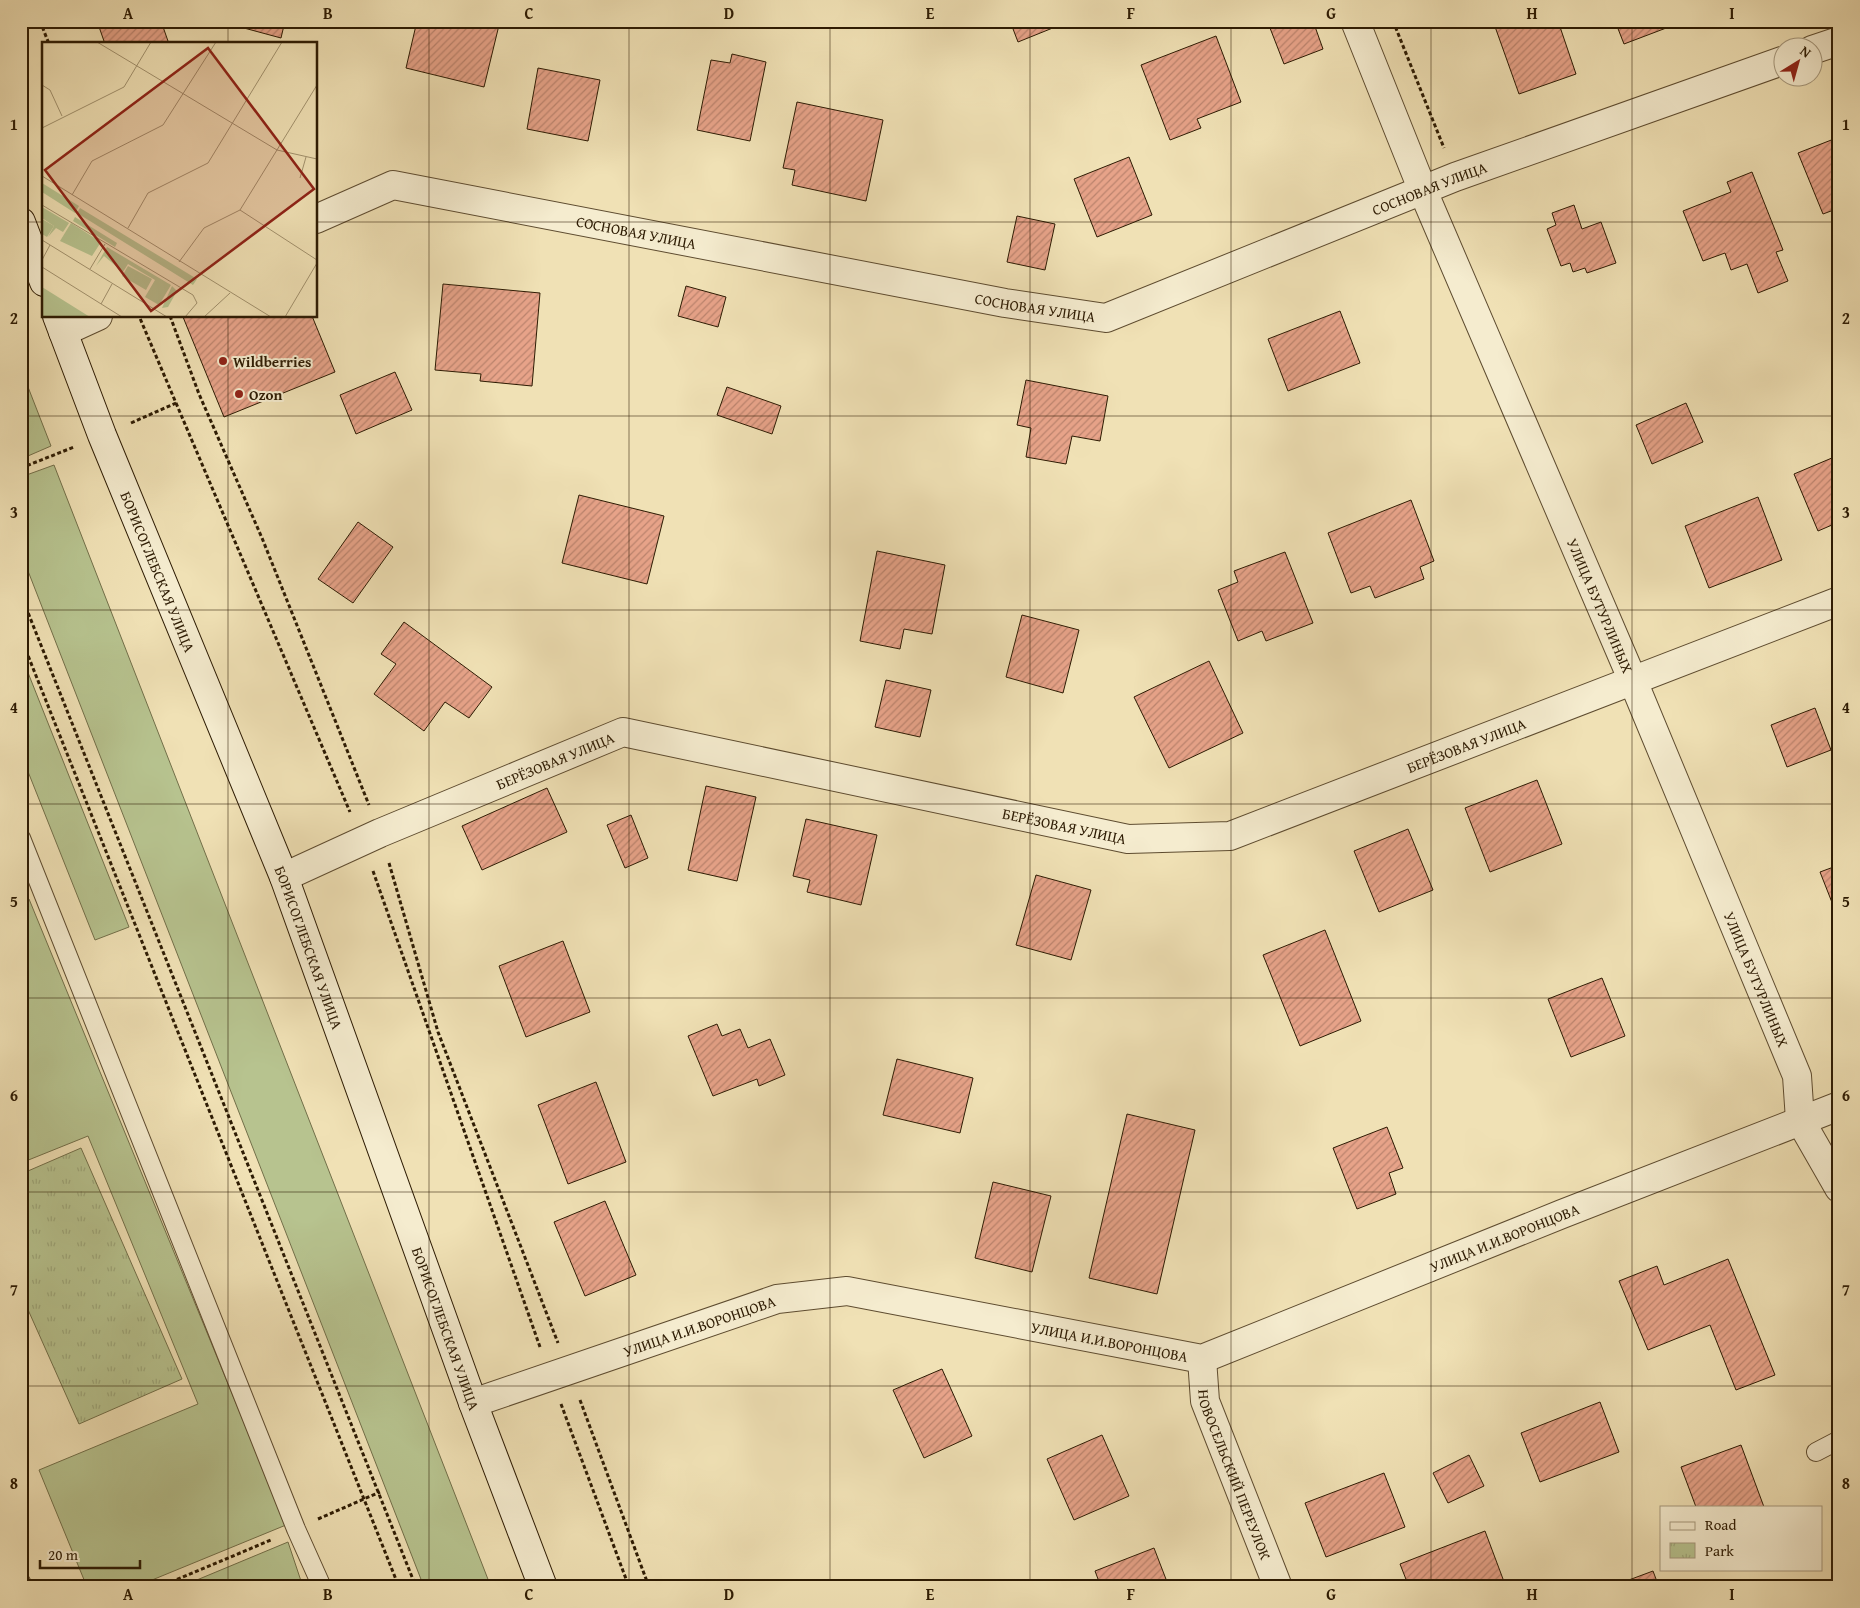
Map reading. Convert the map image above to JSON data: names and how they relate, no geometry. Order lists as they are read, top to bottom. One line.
{"streets":{"street":["СОСНОВАЯ УЛИЦА","БОРИСОГЛЕБСКАЯ УЛИЦА","УЛИЦА БУТУРЛИНЫХ","БЕРЁЗОВАЯ УЛИЦА","УЛИЦА И.И.ВОРОНЦОВА","НОВОСЕЛЬСКИЙ ПЕРЕУЛОК"]},"crossings":[["СОСНОВАЯ УЛИЦА","УЛИЦА БУТУРЛИНЫХ"],["БОРИСОГЛЕБСКАЯ УЛИЦА","БЕРЁЗОВАЯ УЛИЦА"],["БОРИСОГЛЕБСКАЯ УЛИЦА","УЛИЦА И.И.ВОРОНЦОВА"],["УЛИЦА БУТУРЛИНЫХ","БЕРЁЗОВАЯ УЛИЦА"],["УЛИЦА БУТУРЛИНЫХ","УЛИЦА И.И.ВОРОНЦОВА"],["УЛИЦА И.И.ВОРОНЦОВА","НОВОСЕЛЬСКИЙ ПЕРЕУЛОК"]],"places":["Wildberries","Ozon"],"legend":["Road","Park"],"scale_bar":"20 m","north":"top right","grid":{"columns":["A","B","C","D","E","F","G","H","I"],"rows":["1","2","3","4","5","6","7","8"]}}
